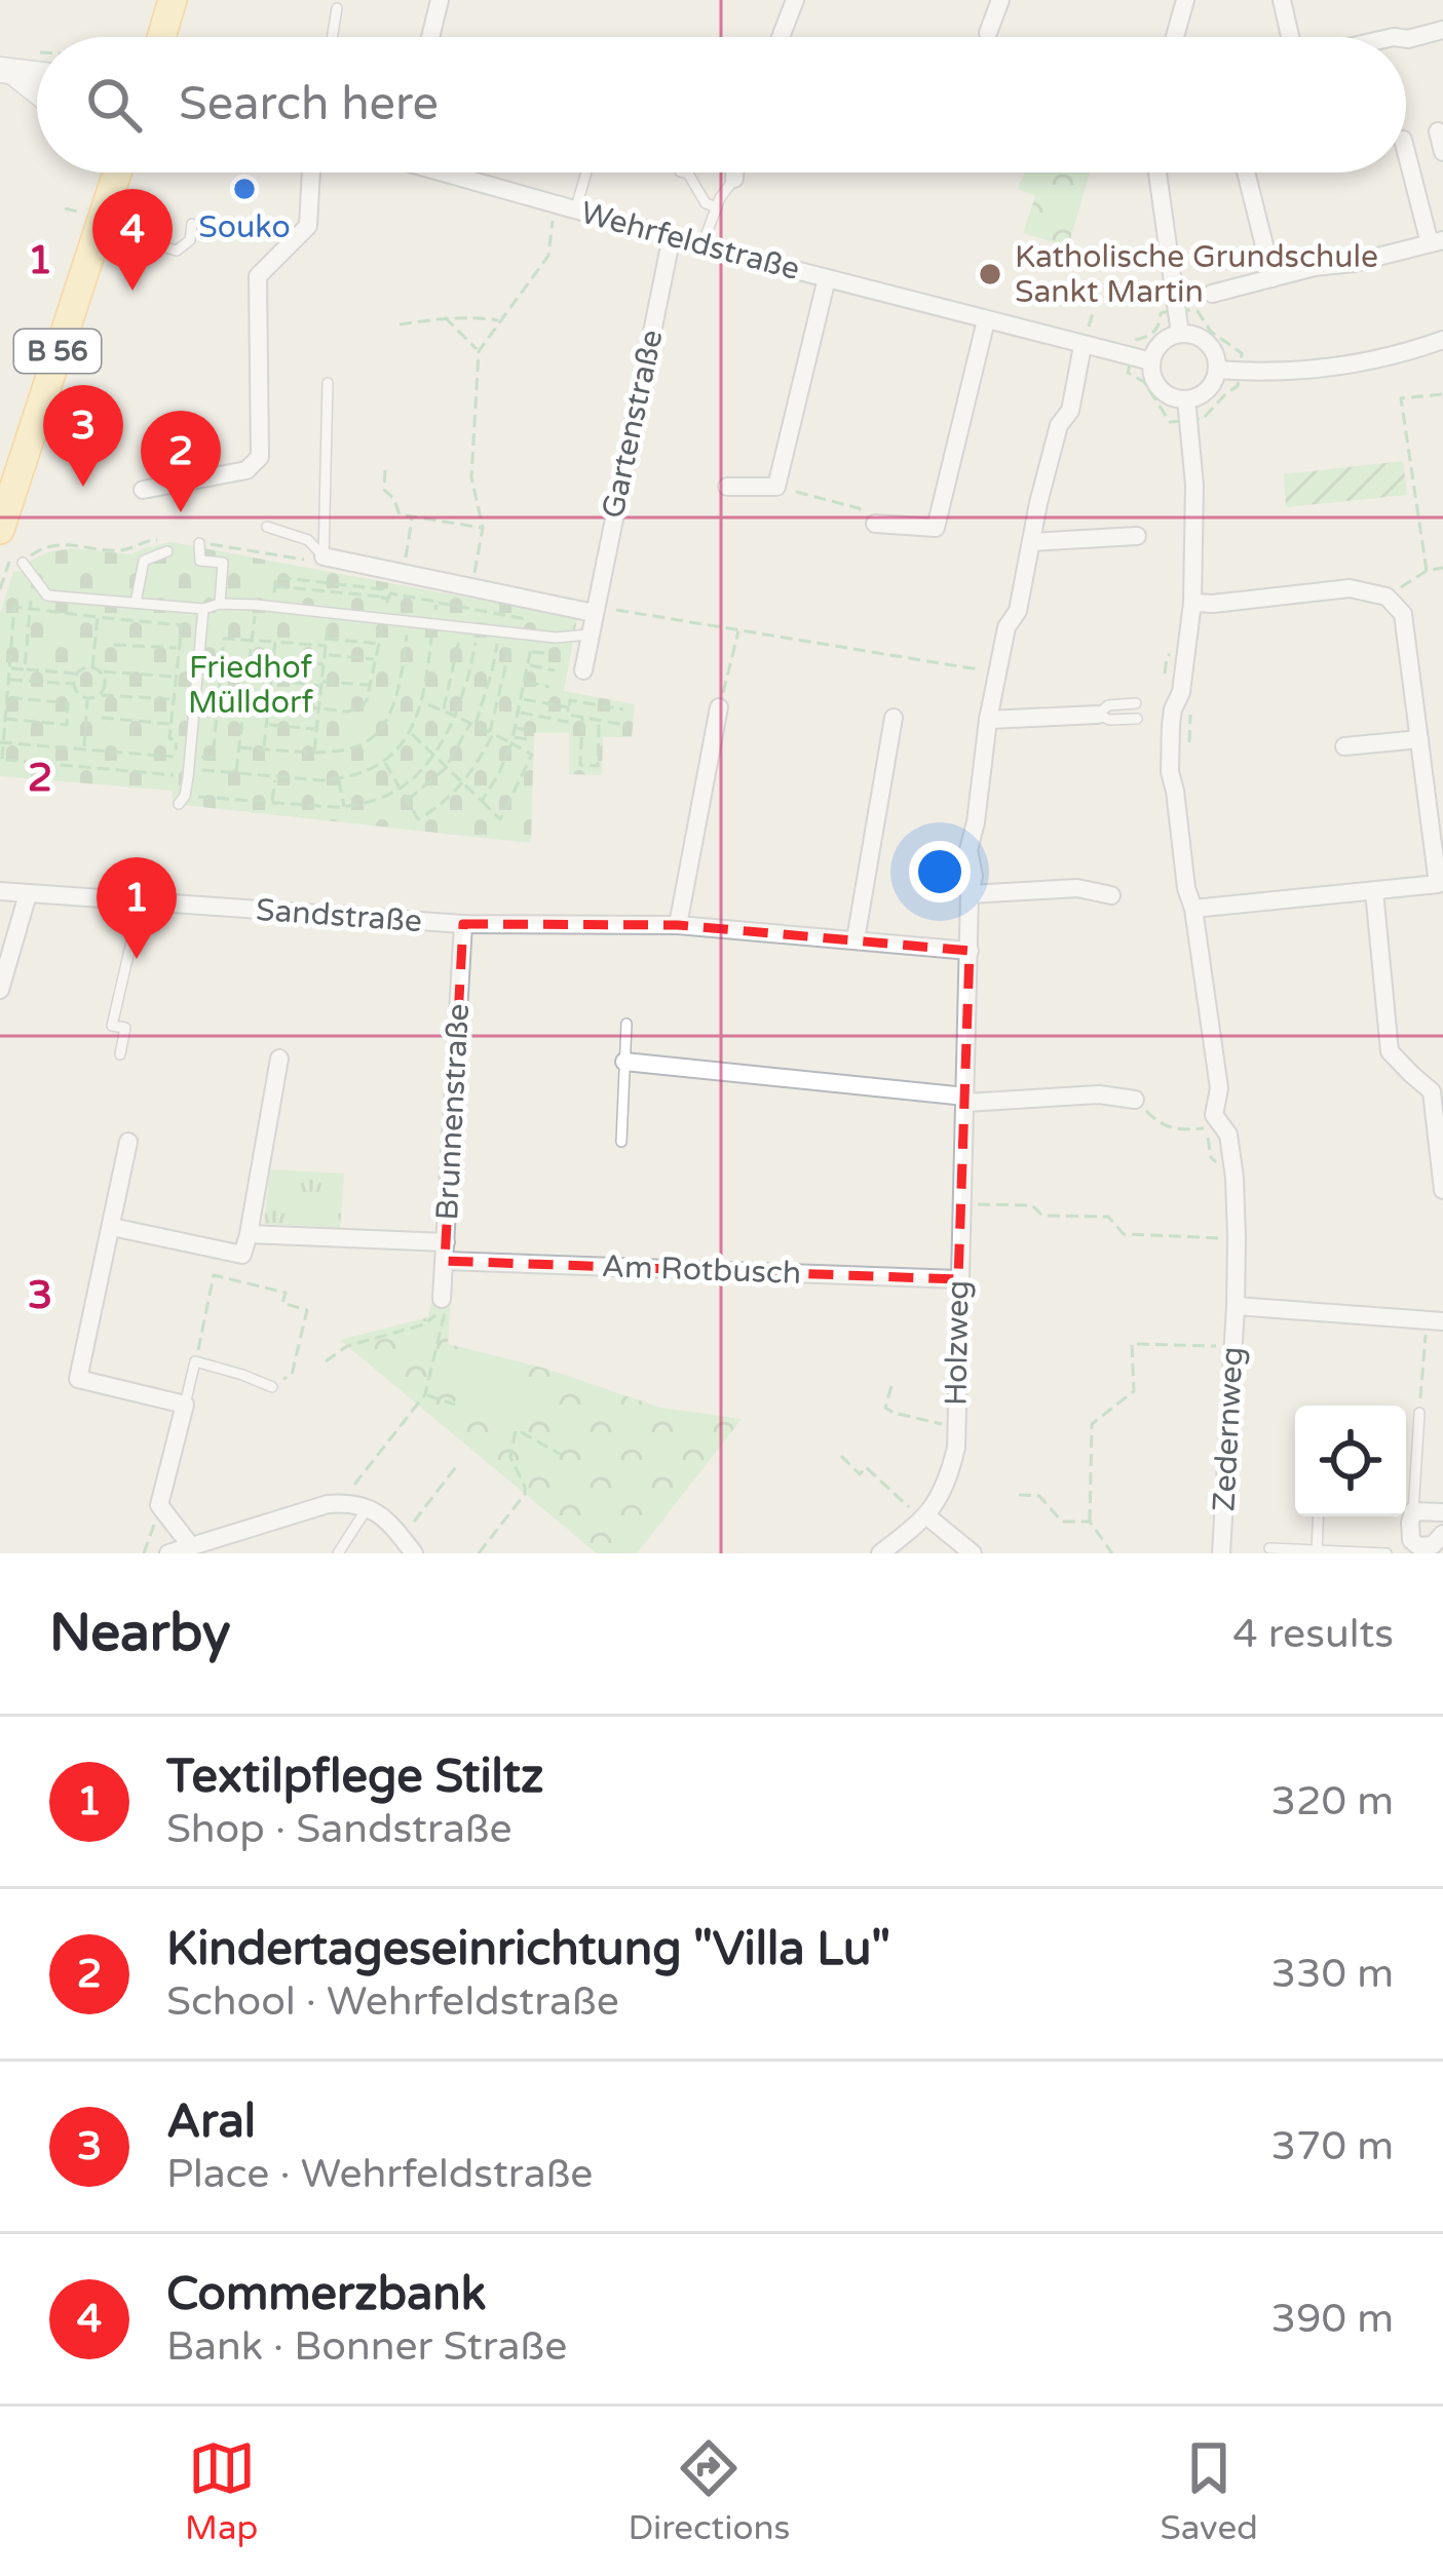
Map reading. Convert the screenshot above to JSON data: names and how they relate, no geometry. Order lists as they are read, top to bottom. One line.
{"streets":{"main road":["B 56"],"street":["Wehrfeldstraße","Gartenstraße","Sandstraße","Brunnenstraße","Am Rotbusch","Holzweg","Zedernweg"]},"crossings":[["Wehrfeldstraße","Gartenstraße"],["Wehrfeldstraße","Holzweg"],["Wehrfeldstraße","Zedernweg"],["Sandstraße","Brunnenstraße"],["Sandstraße","Holzweg"],["Brunnenstraße","Am Rotbusch"],["Am Rotbusch","Holzweg"]],"parks":["Friedhof Mülldorf"],"places":["Souko","Katholische Grundschule Sankt Martin"],"page":{"search":"Search here","pins":["4","3","2","1"],"heading":["Nearby","4 results"],"list":[{"mark":"1","name":"Textilpflege Stiltz","note":"Shop · Sandstraße","value":"320 m"},{"mark":"2","name":"Kindertageseinrichtung \"Villa Lu\"","note":"School · Wehrfeldstraße","value":"330 m"},{"mark":"3","name":"Aral","note":"Place · Wehrfeldstraße","value":"370 m"},{"mark":"4","name":"Commerzbank","note":"Bank · Bonner Straße","value":"390 m"}],"nav":["Map","Directions","Saved"]},"grid":{"rows":["1","2","3"]}}
